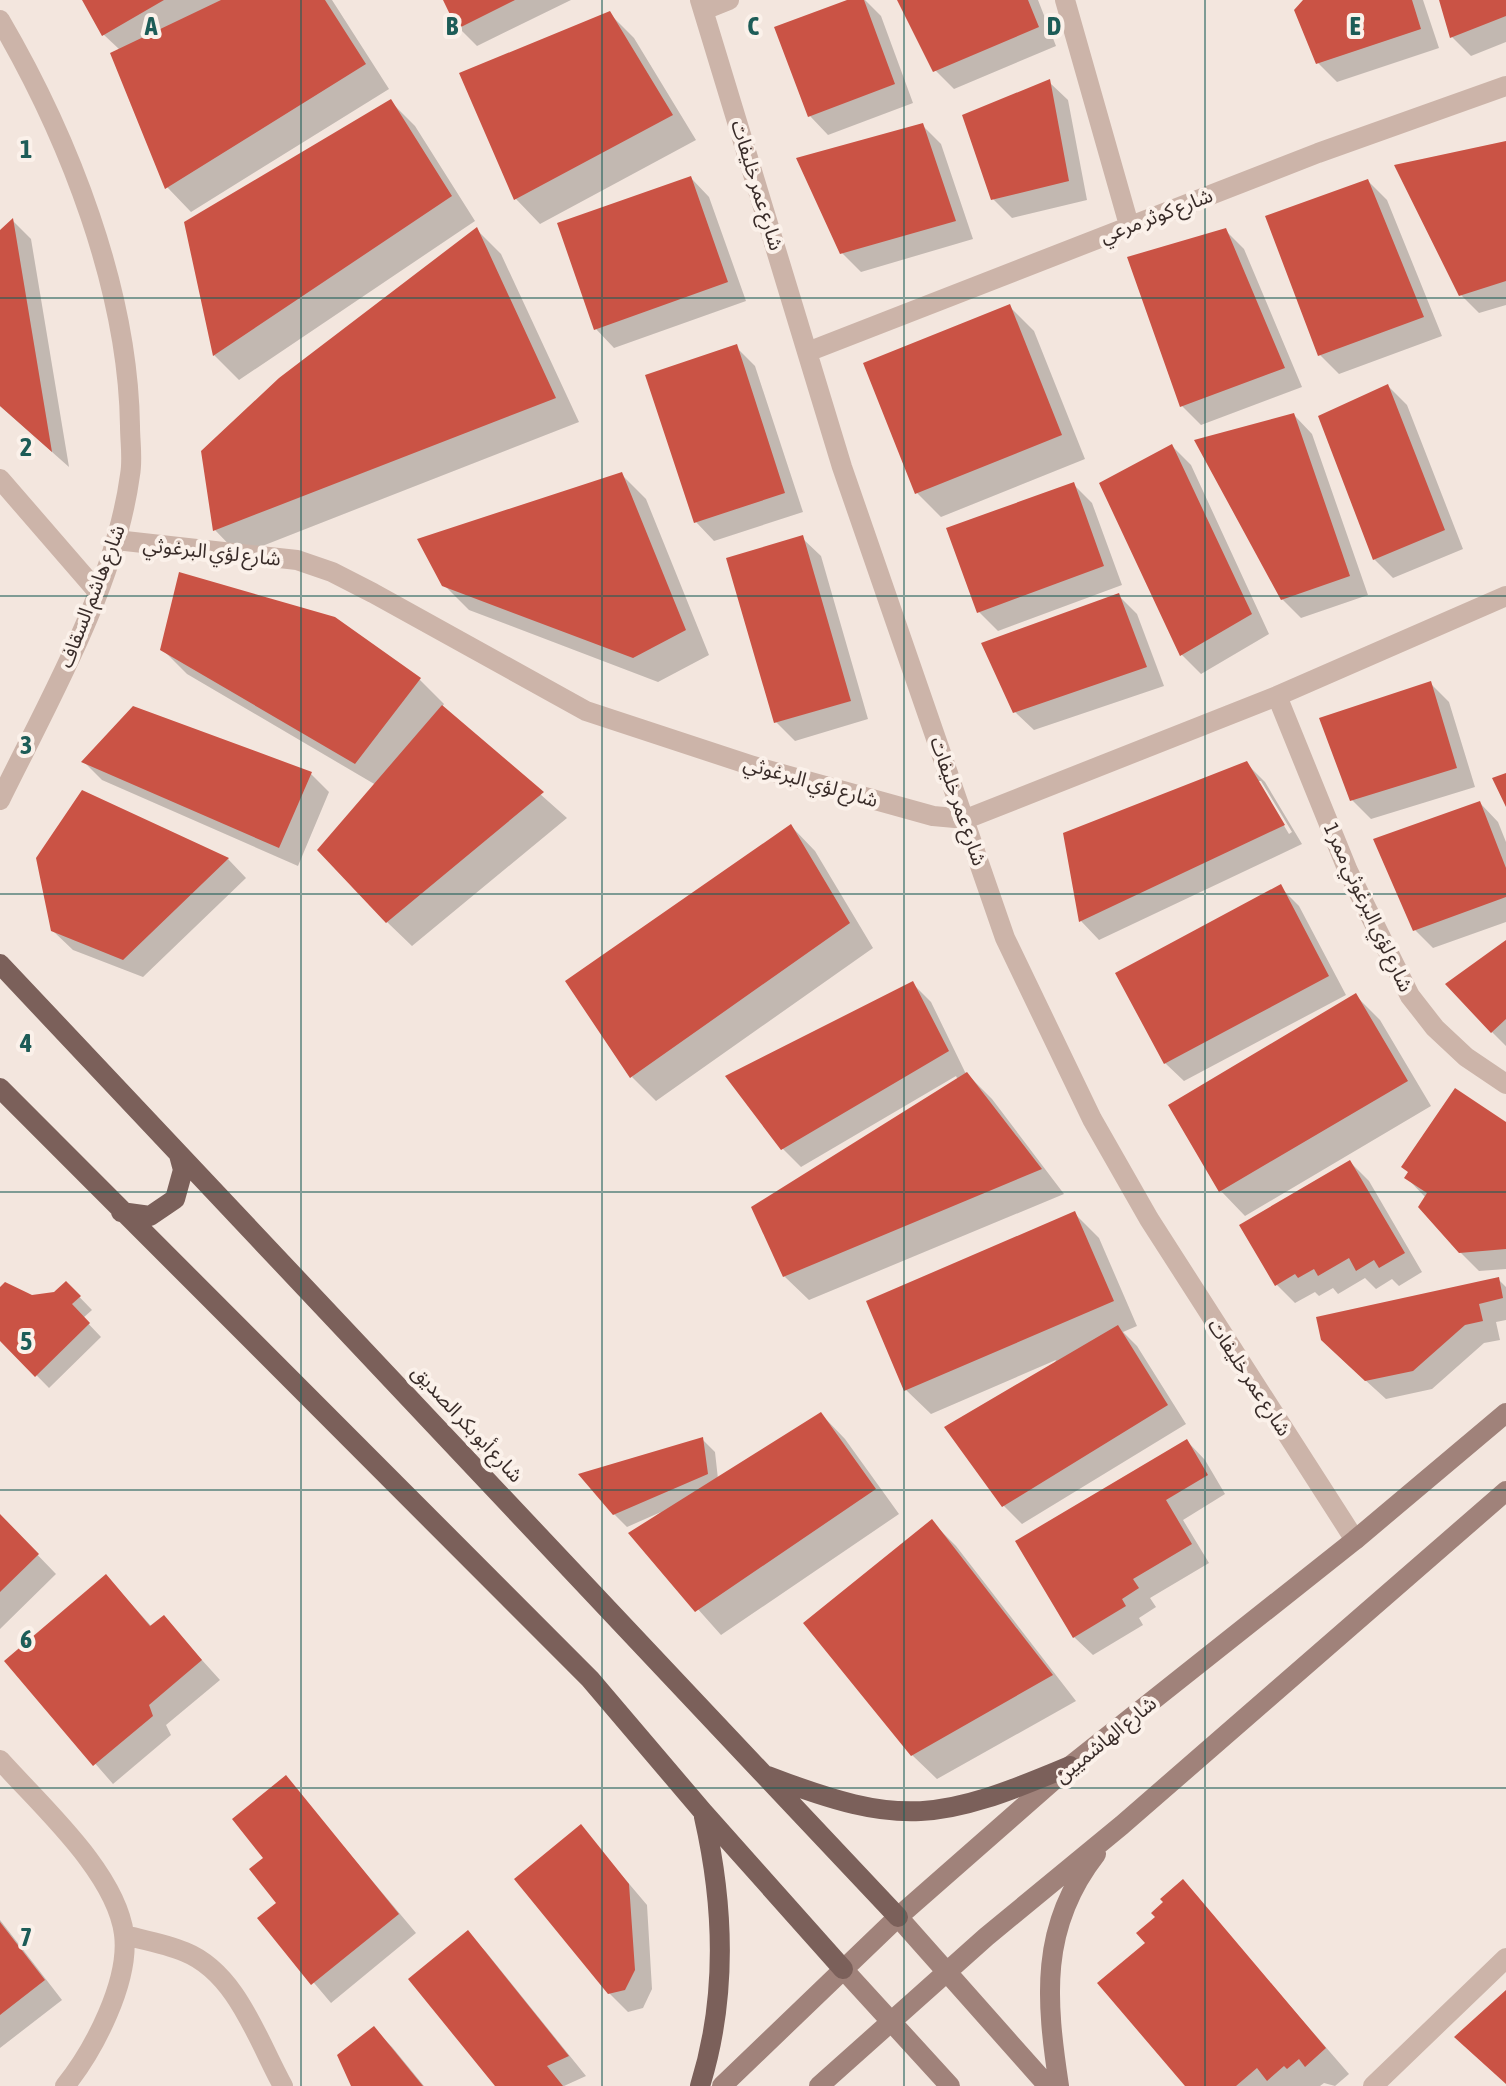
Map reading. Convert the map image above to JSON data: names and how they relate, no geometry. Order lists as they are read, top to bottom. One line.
{"streets":{"main road":["شارع أبو بكر الصديق","شارع الهاشميين"],"street":["شارع عمر خليفات","شارع كوثر مرعي","شارع لؤي البرغوثي","شارع هاشم السقاف","شارع لؤي البرغوثي ممر 1"]},"crossings":[["شارع عمر خليفات","شارع كوثر مرعي"],["شارع عمر خليفات","شارع لؤي البرغوثي"],["شارع عمر خليفات","شارع الهاشميين"],["شارع لؤي البرغوثي","شارع هاشم السقاف"],["شارع لؤي البرغوثي","شارع لؤي البرغوثي ممر 1"],["شارع أبو بكر الصديق","شارع الهاشميين"]],"grid":{"columns":["A","B","C","D","E"],"rows":["1","2","3","4","5","6","7"]}}
